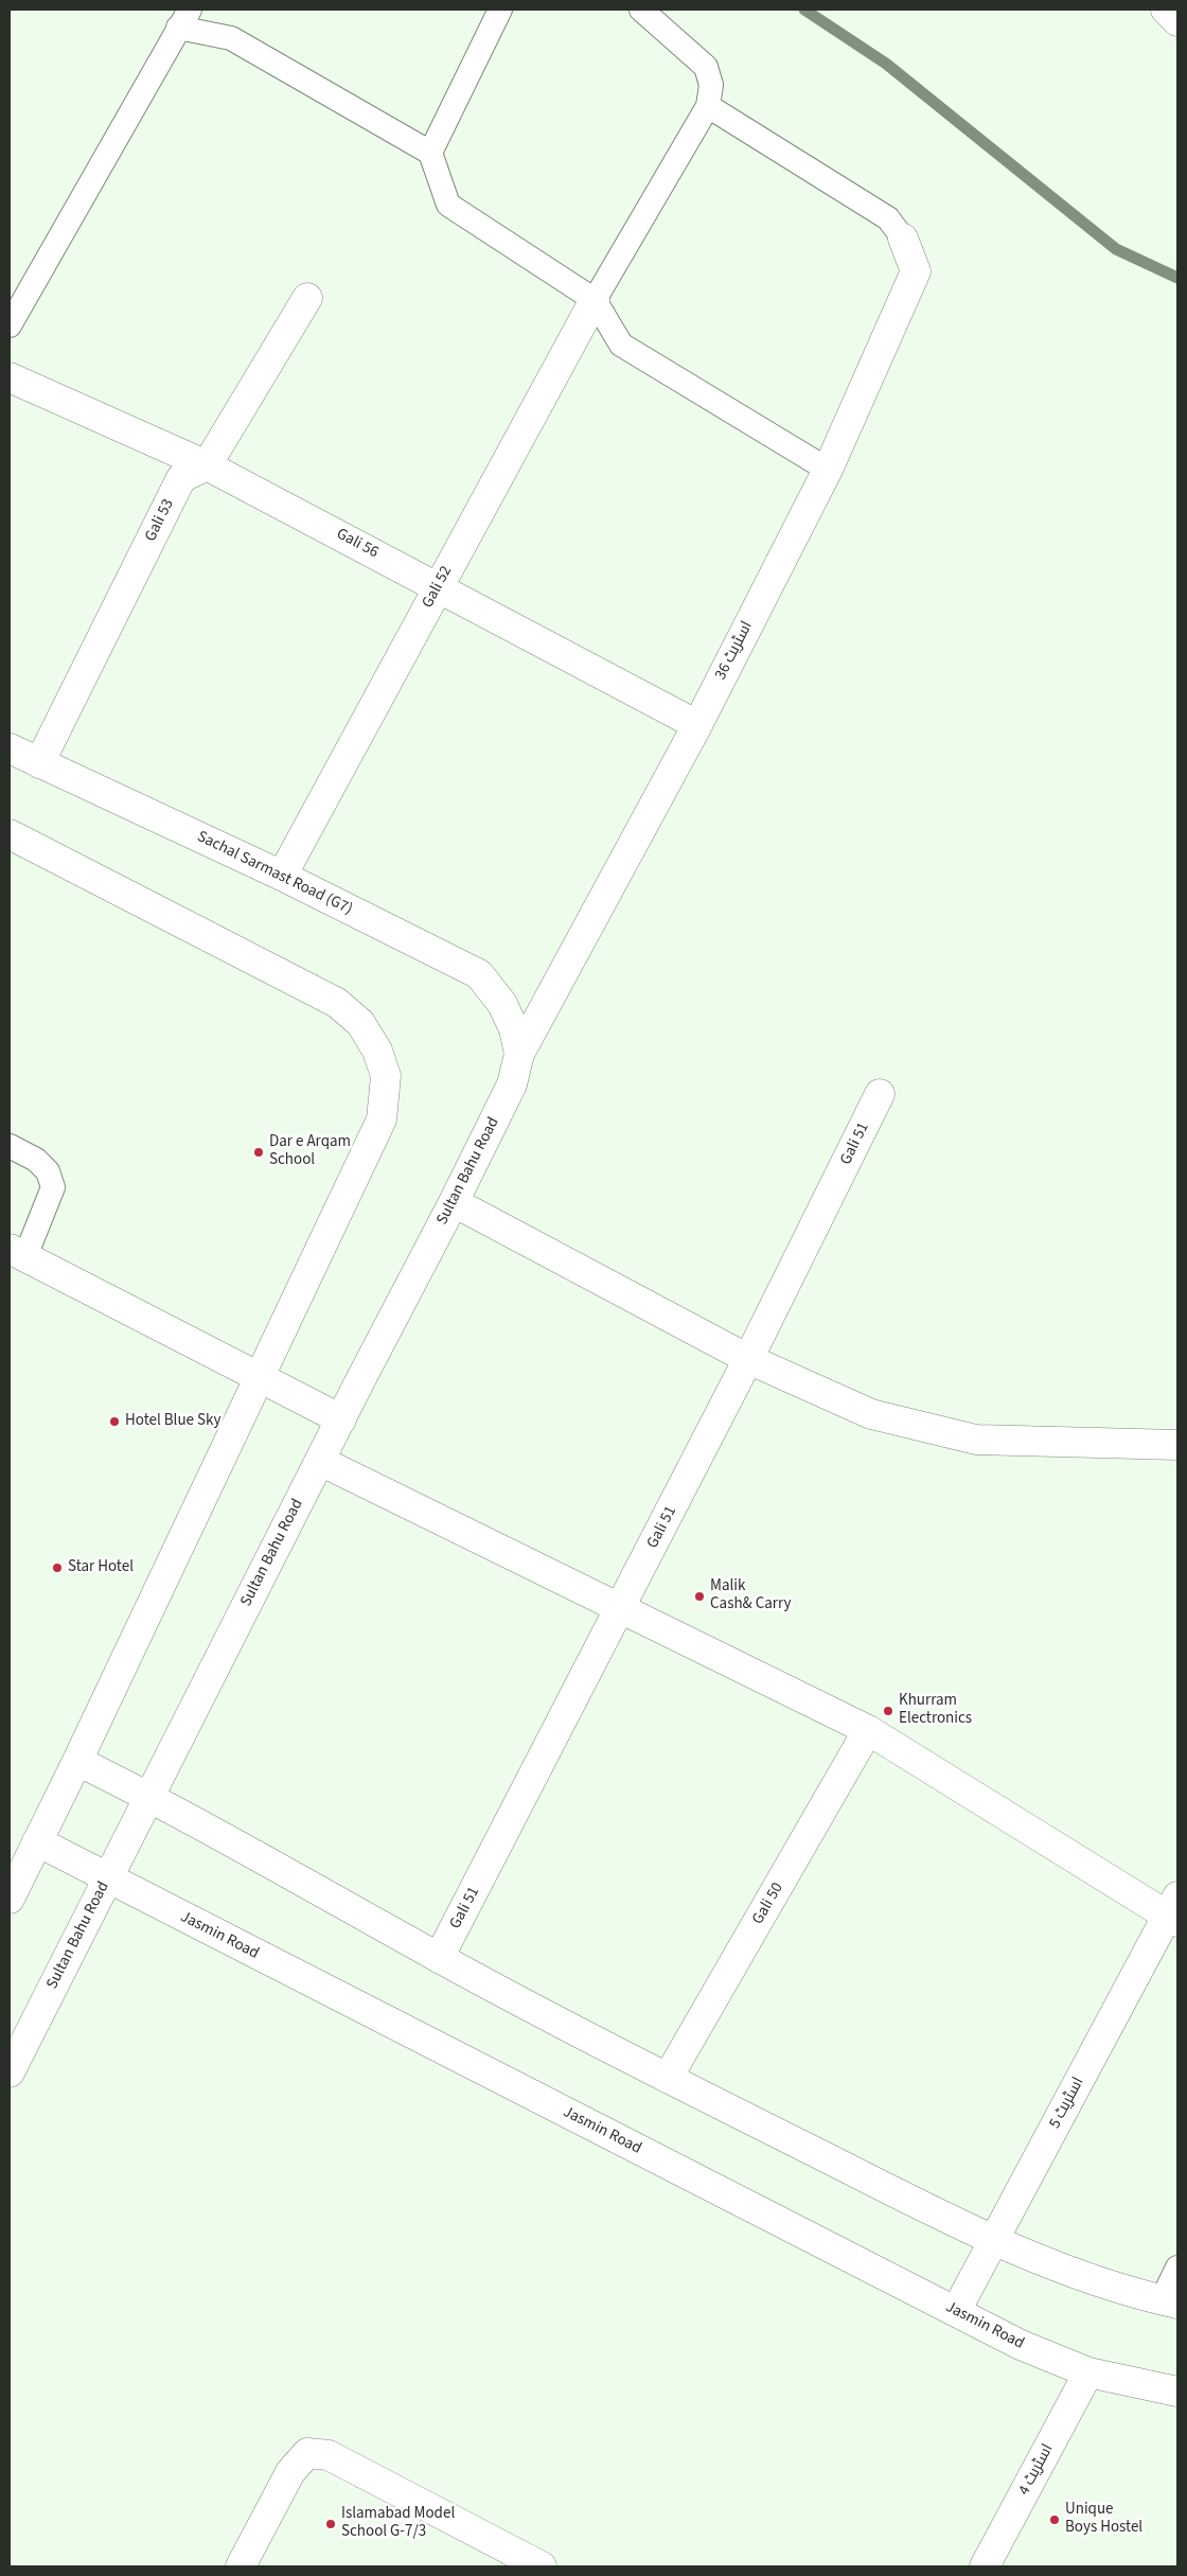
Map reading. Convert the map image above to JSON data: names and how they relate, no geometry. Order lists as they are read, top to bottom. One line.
{"streets":{"street":["Gali 53","Gali 56","Gali 52","اسٹریٹ 36","Sachal Sarmast Road (G7)","Gali 51","Sultan Bahu Road","Gali 50","Jasmin Road","اسٹریٹ 5","اسٹریٹ 4"]},"crossings":[["Gali 53","Gali 56"],["Gali 53","Sachal Sarmast Road (G7)"],["Gali 56","Gali 52"],["Gali 56","اسٹریٹ 36"],["Gali 52","Sachal Sarmast Road (G7)"],["اسٹریٹ 36","Sachal Sarmast Road (G7)"],["اسٹریٹ 36","Sultan Bahu Road"],["Sachal Sarmast Road (G7)","Sultan Bahu Road"],["Sultan Bahu Road","Jasmin Road"],["Jasmin Road","اسٹریٹ 5"],["Jasmin Road","اسٹریٹ 4"]],"places":["Dar e Arqam School","Hotel Blue Sky","Star Hotel","Malik Cash& Carry","Khurram Electronics","Unique Boys Hostel","Islamabad Model School G-7/3"]}
